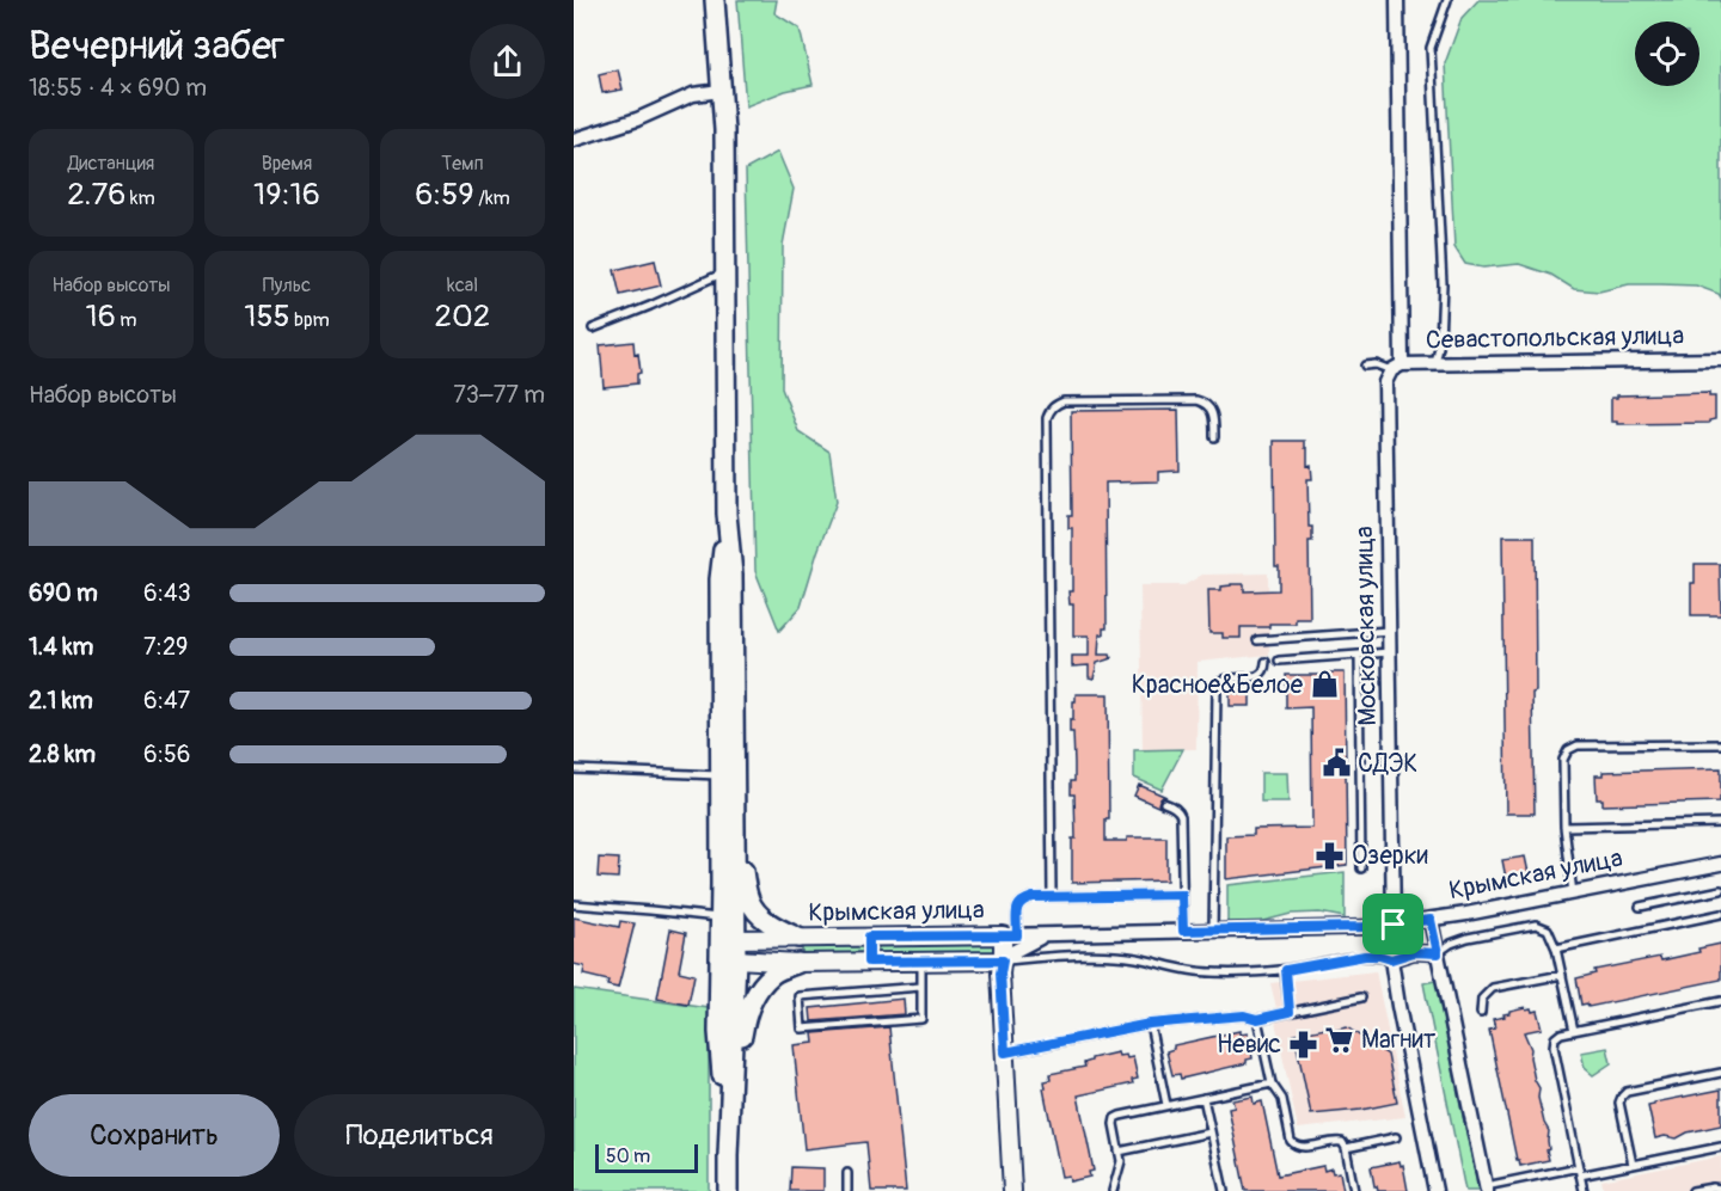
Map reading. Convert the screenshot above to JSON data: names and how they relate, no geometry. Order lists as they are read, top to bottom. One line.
{"streets":{"street":["Севастопольская улица","Московская улица","Крымская улица"]},"crossings":[["Севастопольская улица","Московская улица"],["Московская улица","Крымская улица"]],"places":{"shop":["Красное&Белое"],"public building":["СДЭК"],"pharmacy":["Озерки","Невис"],"supermarket":["Магнит"]},"scale_bar":"50 m","page":{"heading":["Вечерний забег","18:55 · 4 × 690 m"],"stats":[["Дистанция","2.76 km"],["Время","19:16"],["Темп","6:59 /km"],["Набор высоты","16 m"],["Пульс","155 bpm"],["kcal","202"]],"chart":["Набор высоты","73–77 m"],"list":[{"name":"690 m","note":"6:43"},{"name":"1.4 km","note":"7:29"},{"name":"2.1 km","note":"6:47"},{"name":"2.8 km","note":"6:56"}],"buttons":["Сохранить","Поделиться"],"scale":"50 m"}}
